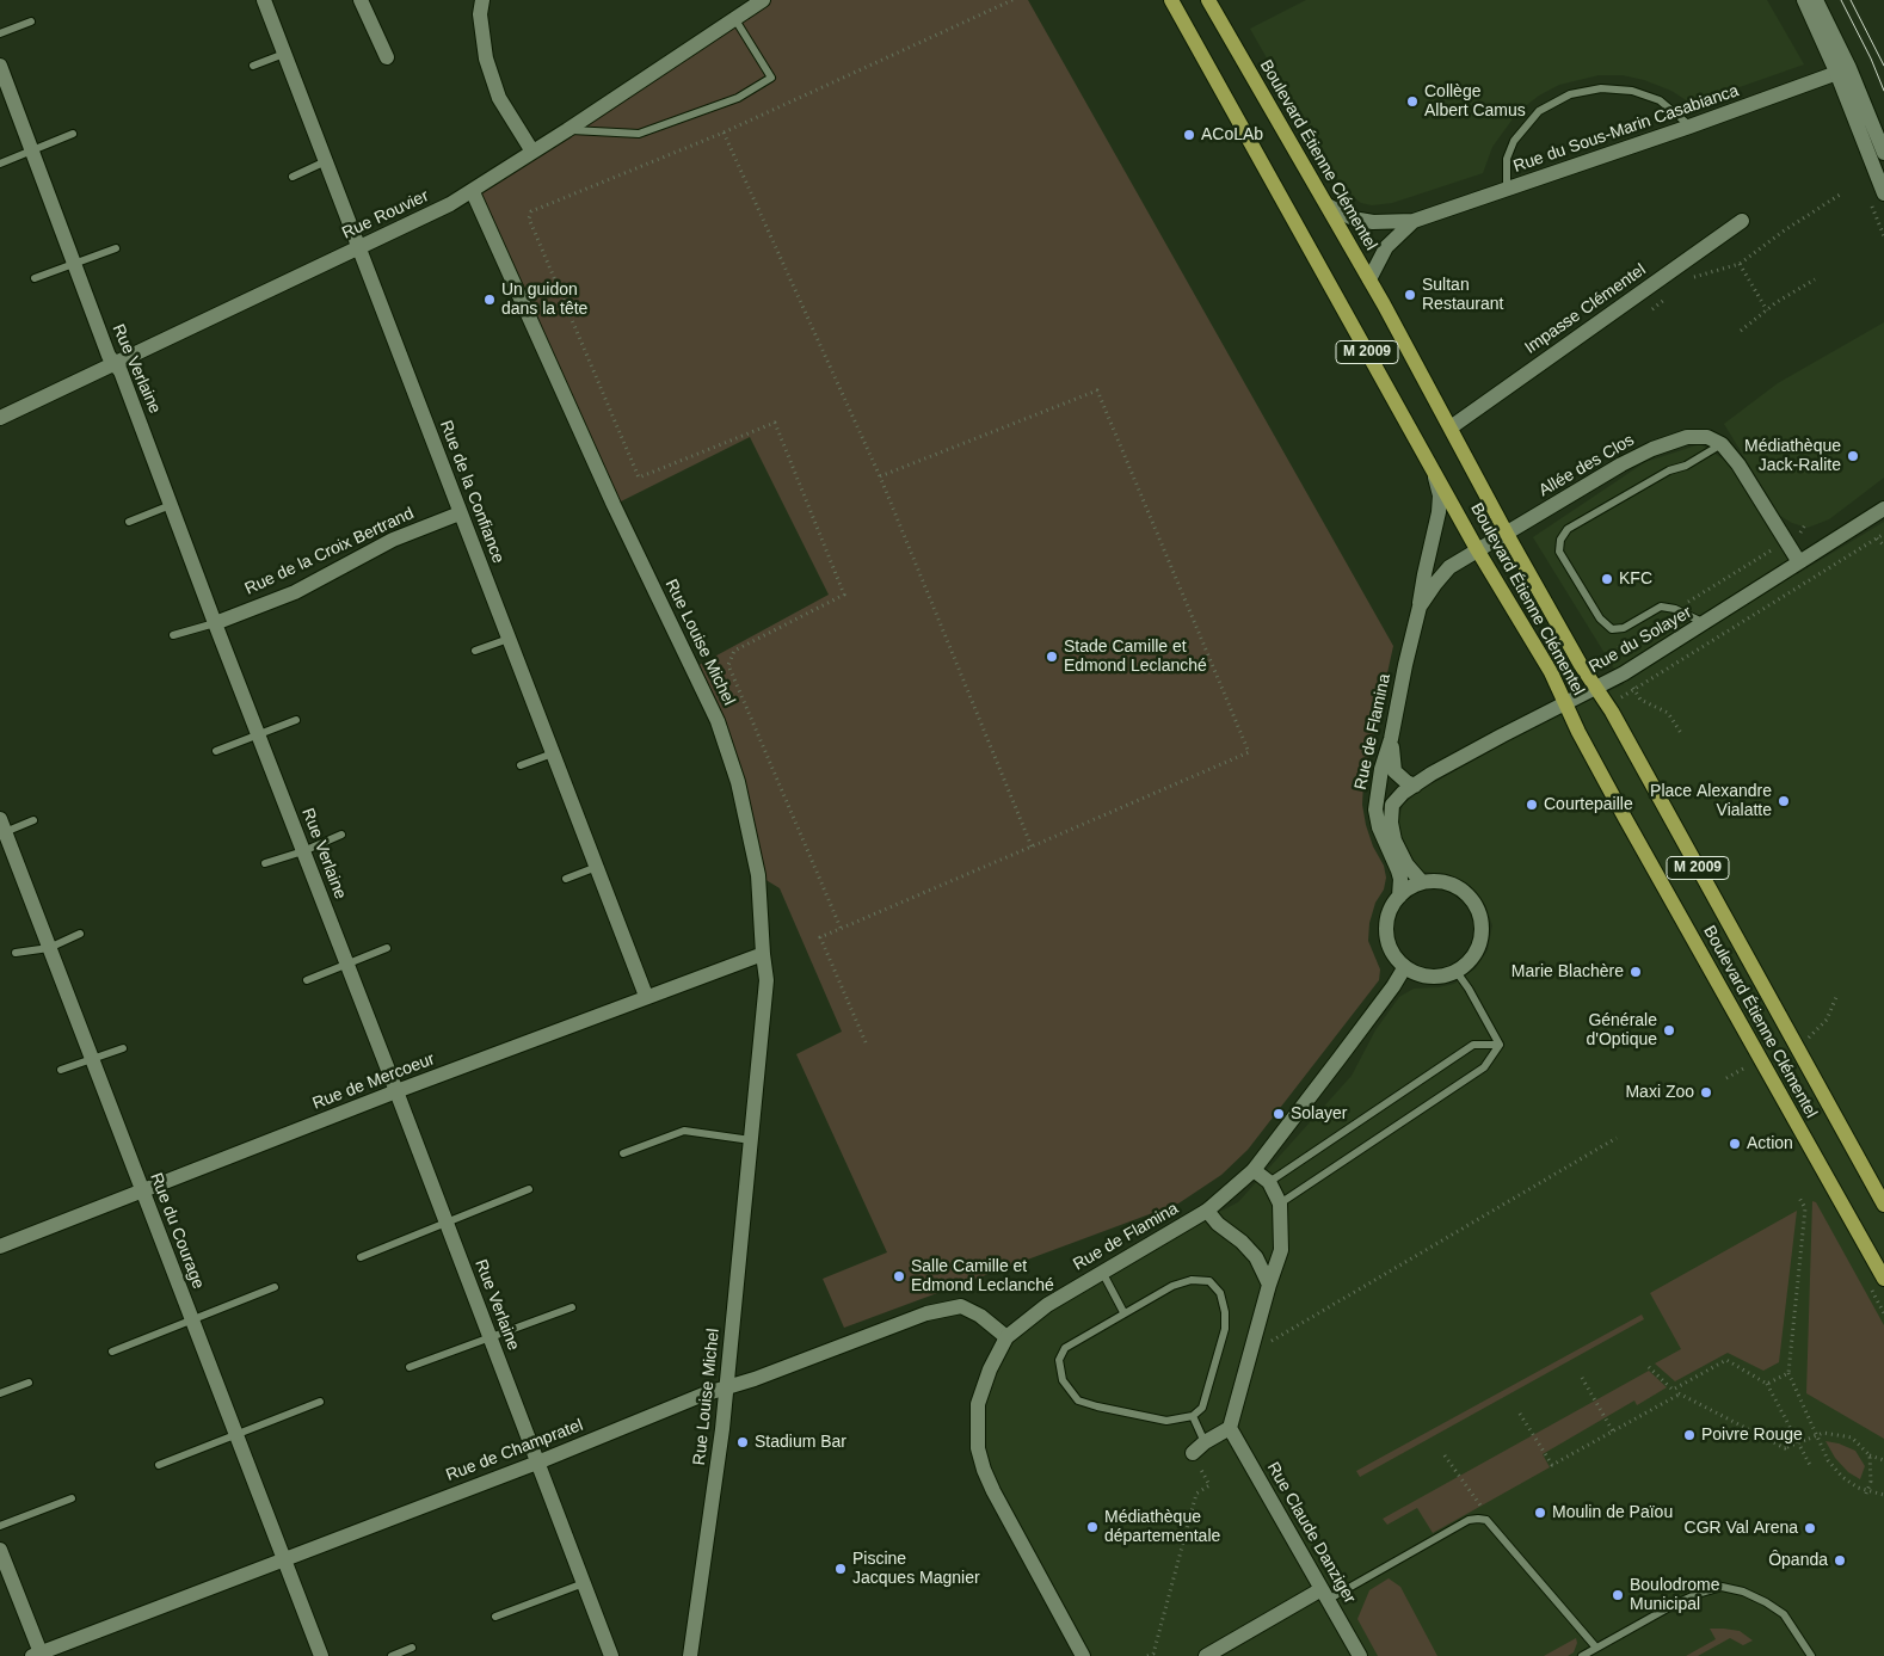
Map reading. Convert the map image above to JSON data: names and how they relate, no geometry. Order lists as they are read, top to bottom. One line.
{"streets":{"main road":["Boulevard Étienne Clémentel","M 2009"],"street":["Rue du Sous-Marin Casabianca","Rue Rouvier","Impasse Clémentel","Rue Verlaine","Allée des Clos","Rue de la Confiance","Rue de la Croix Bertrand","Rue du Solayer","Rue Louise Michel","Rue de Flamina","Rue de Mercoeur","Rue du Courage","Rue de Champratel","Rue Claude Danziger"]},"crossings":[["Rue du Sous-Marin Casabianca","Boulevard Étienne Clémentel"],["Boulevard Étienne Clémentel","Impasse Clémentel"],["Boulevard Étienne Clémentel","Allée des Clos"],["Boulevard Étienne Clémentel","Rue du Solayer"],["Boulevard Étienne Clémentel","Rue de Flamina"],["Rue Rouvier","Rue Verlaine"],["Rue Rouvier","Rue de la Confiance"],["Rue Rouvier","Rue Louise Michel"],["Rue Verlaine","Rue de la Croix Bertrand"],["Rue Verlaine","Rue de Mercoeur"],["Rue Verlaine","Rue de Champratel"],["Allée des Clos","Rue de Flamina"],["Rue de la Confiance","Rue de la Croix Bertrand"],["Rue de la Confiance","Rue de Mercoeur"],["Rue du Solayer","Rue de Flamina"],["Rue Louise Michel","Rue de Mercoeur"],["Rue Louise Michel","Rue de Champratel"],["Rue de Flamina","Rue de Champratel"],["Rue de Mercoeur","Rue du Courage"],["Rue du Courage","Rue de Champratel"]],"places":["Collège Albert Camus","ACoLAb","Sultan Restaurant","Un guidon dans la tête","Médiathèque Jack-Ralite","KFC","Stade Camille et Edmond Leclanché","Place Alexandre Vialatte","Courtepaille","Marie Blachère","Générale d'Optique","Maxi Zoo","Solayer","Action","Salle Camille et Edmond Leclanché","Poivre Rouge","Stadium Bar","Moulin de Païou","Médiathèque départementale","CGR Val Arena","Ôpanda","Piscine Jacques Magnier","Boulodrome Municipal"]}
